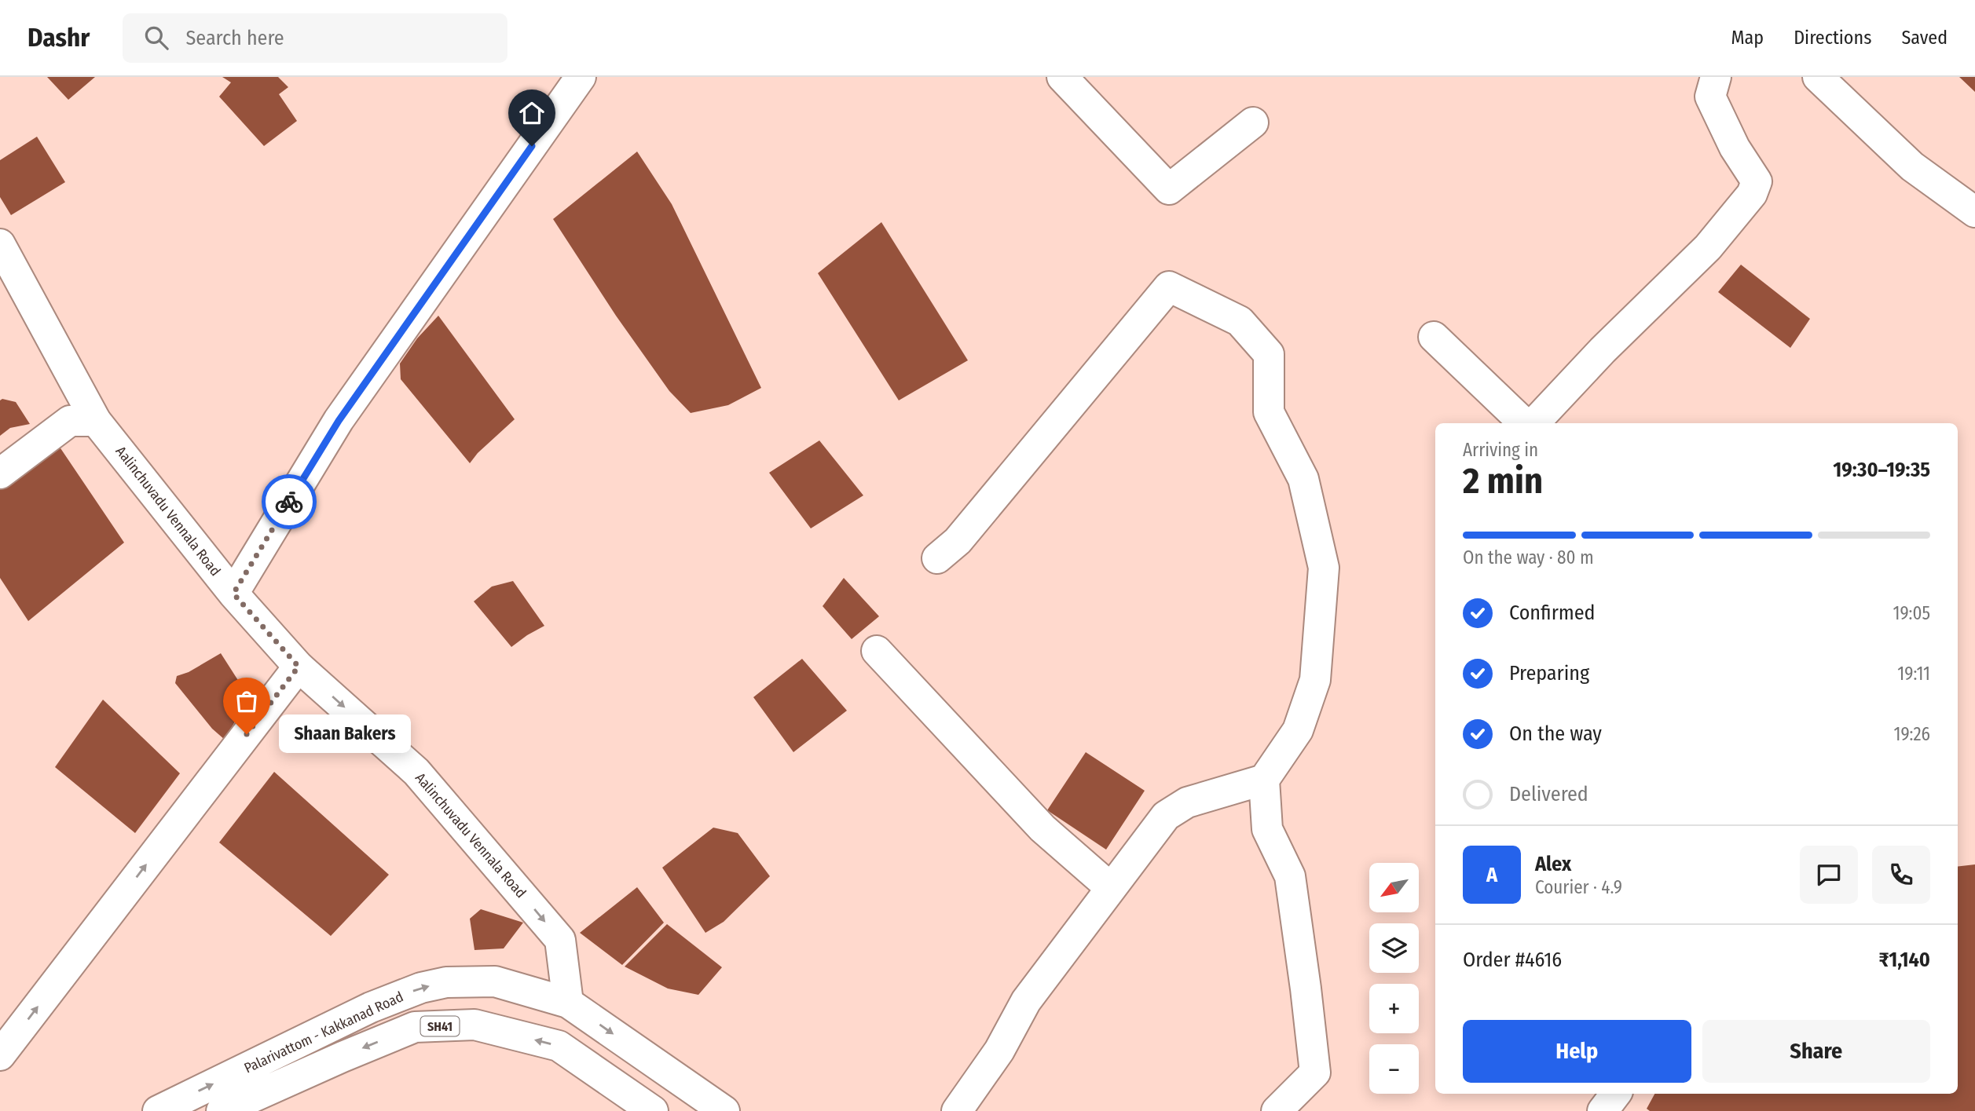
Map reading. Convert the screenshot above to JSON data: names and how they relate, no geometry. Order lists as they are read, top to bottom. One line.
{"streets":{"street":["Aalinchuvadu Vennala Road","SH41","Palarivattom - Kakkanad Road"]},"crossings":[["Aalinchuvadu Vennala Road","Palarivattom - Kakkanad Road"]],"one_way":["Aalinchuvadu Vennala Road"],"places":["Shaan Bakers"],"north":"bottom left","page":{"header":"Dashr","search":"Search here","nav":["Map","Directions","Saved"],"heading":["2 min","Arriving in","19:30–19:35"],"panel":["Alex","Courier · 4.9","Order #4616","₹1,140"],"bar":"On the way · 80 m","list":[["Confirmed","19:05"],["Preparing","19:11"],["On the way","19:26"],"Delivered"],"bubble":"Shaan Bakers","round":"A","map_buttons":["+","−"],"buttons":["Help","Share"]}}
